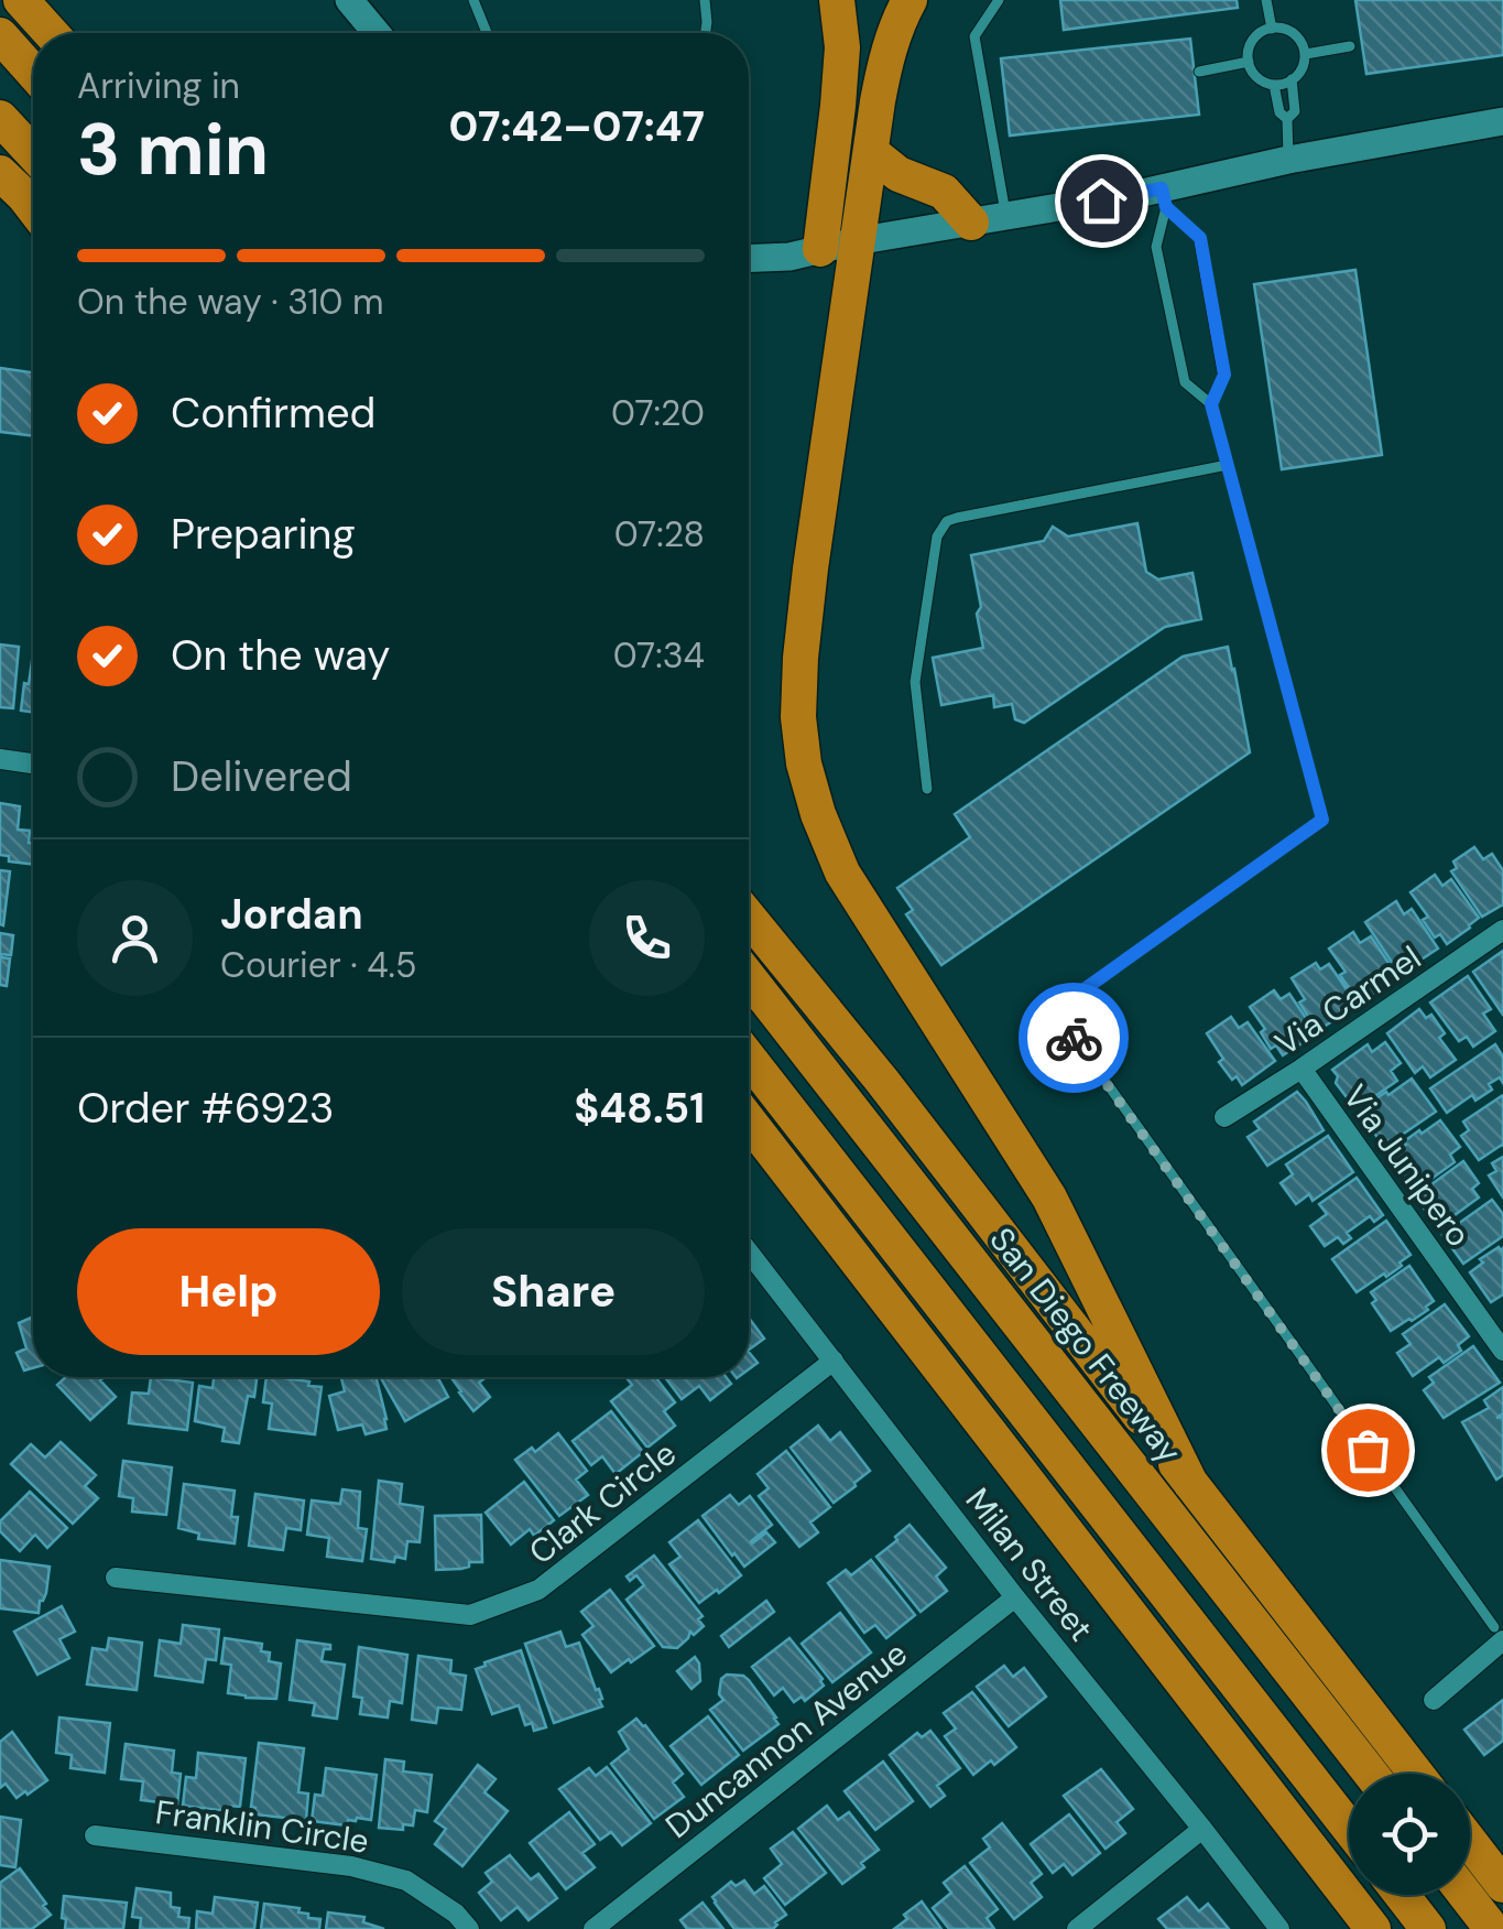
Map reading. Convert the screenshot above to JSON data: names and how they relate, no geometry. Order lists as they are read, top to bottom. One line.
{"streets":{"highway":["San Diego Freeway"],"street":["Via Carmel","Via Junipero","Clark Circle","Milan Street","Duncannon Avenue","Franklin Circle"]},"crossings":[["Via Carmel","Via Junipero"],["Clark Circle","Milan Street"],["Milan Street","Duncannon Avenue"]],"page":{"heading":["3 min","Arriving in","07:42–07:47"],"panel":["Jordan","Courier · 4.5","Order #6923","$48.51"],"bar":"On the way · 310 m","list":[["Confirmed","07:20"],["Preparing","07:28"],["On the way","07:34"],"Delivered"],"buttons":["Help","Share"]}}
